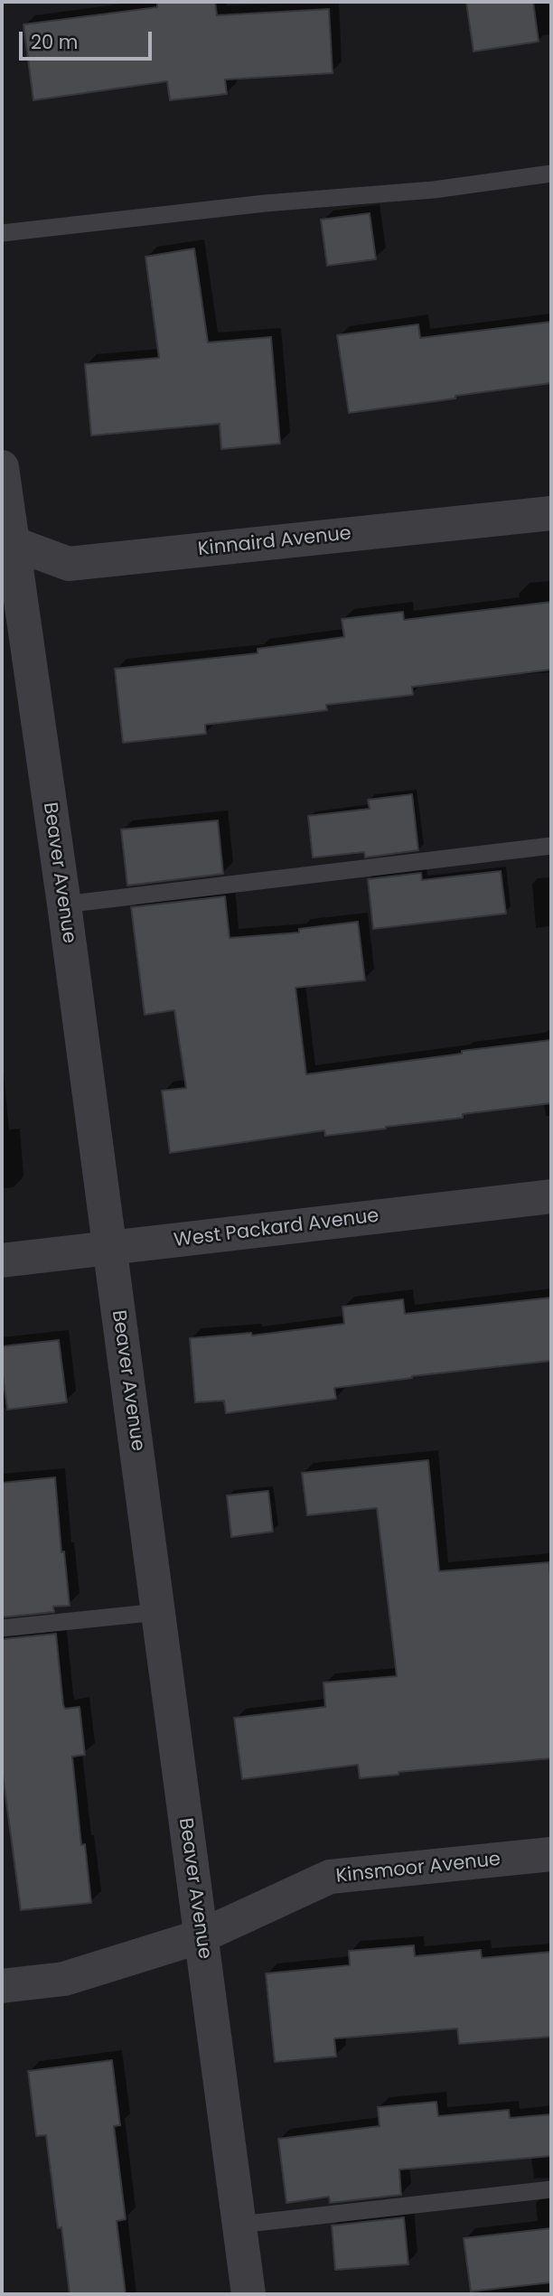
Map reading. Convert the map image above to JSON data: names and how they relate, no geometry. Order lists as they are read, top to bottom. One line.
{"streets":{"street":["Kinnaird Avenue","Beaver Avenue","West Packard Avenue","Kinsmoor Avenue"]},"crossings":[["Kinnaird Avenue","Beaver Avenue"],["Beaver Avenue","West Packard Avenue"],["Beaver Avenue","Kinsmoor Avenue"]],"scale_bar":"20 m"}
